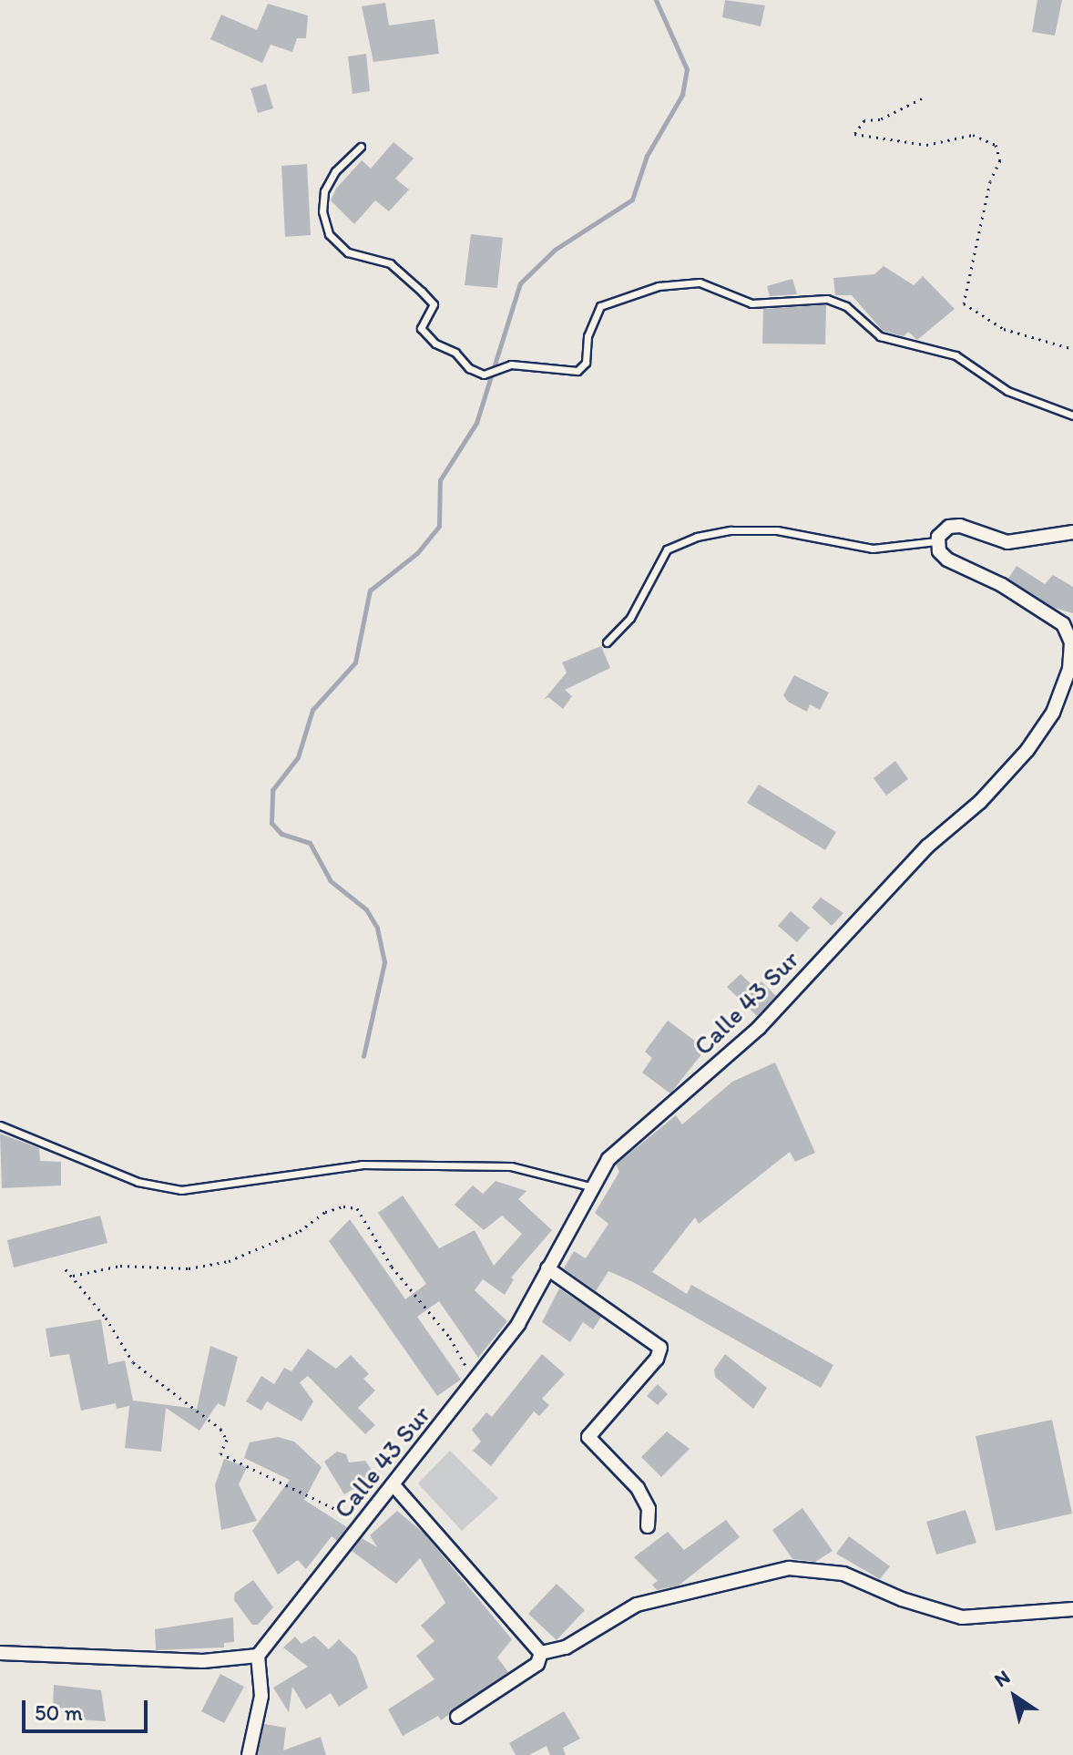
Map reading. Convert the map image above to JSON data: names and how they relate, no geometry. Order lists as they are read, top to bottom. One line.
{"streets":{"street":["Calle 43 Sur"]},"scale_bar":"50 m","north":"top left"}
